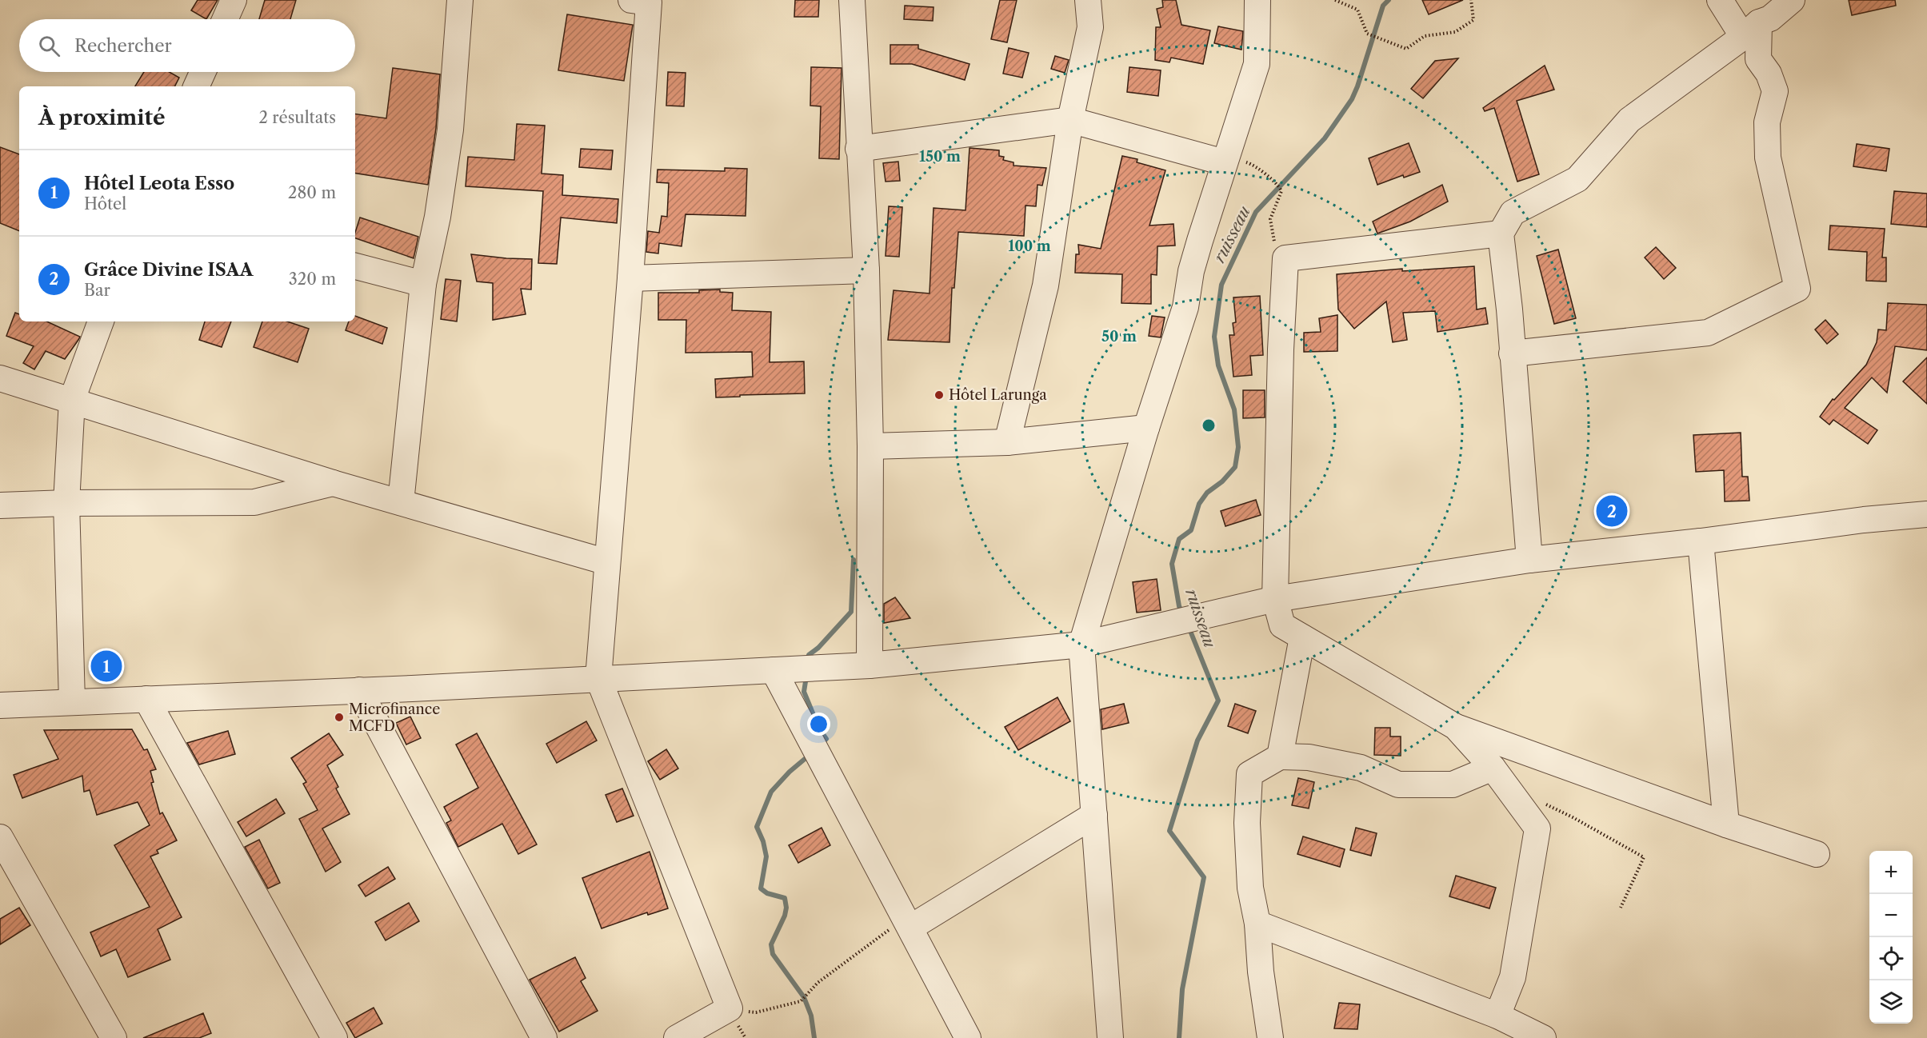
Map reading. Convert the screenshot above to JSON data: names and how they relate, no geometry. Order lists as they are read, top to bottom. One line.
{"water":["ruisseau"],"places":["Hôtel Larunga","Microfinance MCFD"],"page":{"search":"Rechercher","heading":["À proximité","2 résultats"],"list":[{"mark":"1","name":"Hôtel Leota Esso","note":"Hôtel","value":"280 m"},{"mark":"2","name":"Grâce Divine ISAA","note":"Bar","value":"320 m"}],"pins":["2","1"],"map_buttons":["+","−"]},"rings":["150 m","100 m","50 m"]}
